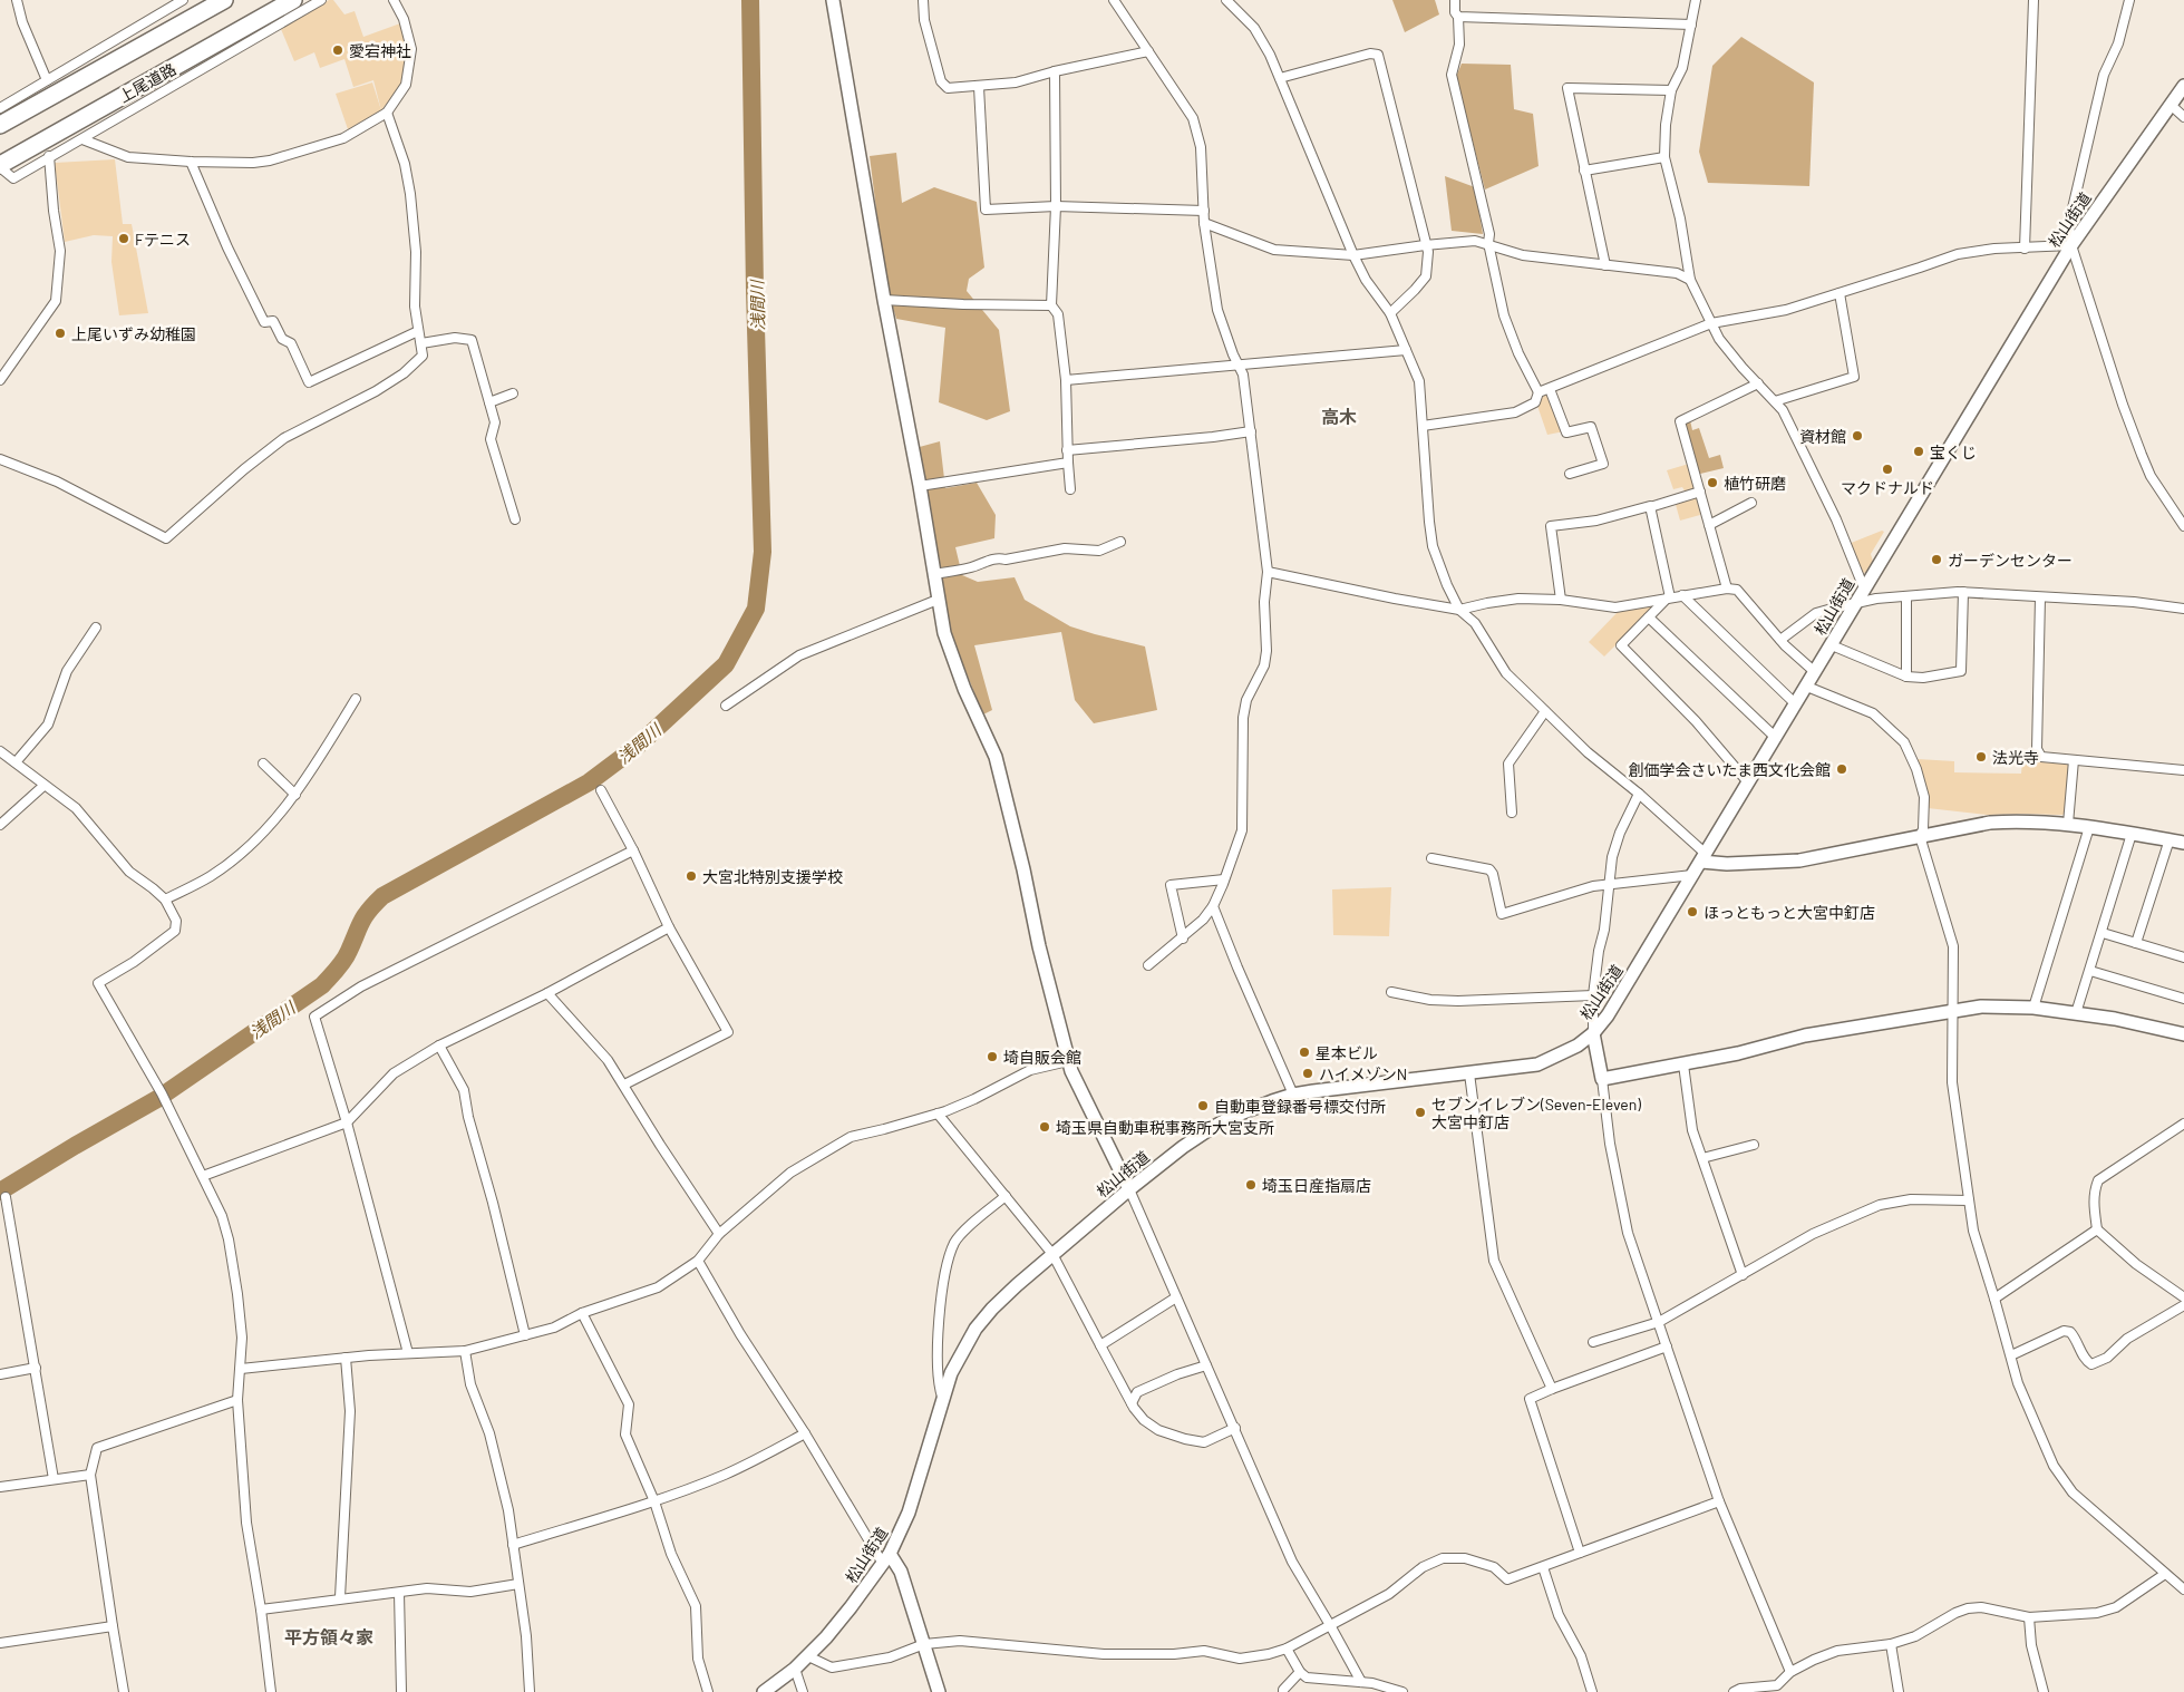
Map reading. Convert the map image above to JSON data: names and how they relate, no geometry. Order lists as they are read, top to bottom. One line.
{"streets":{"highway":["上尾道路"],"street":["松山街道"]},"districts":["高木","平方領々家"],"water":["浅間川"],"places":["愛宕神社","Fテニス","上尾いずみ幼稚園","資材館","宝くじ","マクドナルド","植竹研磨","ガーデンセンター","法光寺","創価学会さいたま西文化会館","大宮北特別支援学校","ほっともっと大宮中釘店","星本ビル","埼自販会館","ハイメゾンN","自動車登録番号標交付所","セブンイレブン(Seven-Eleven) 大宮中釘店","埼玉県自動車税事務所大宮支所","埼玉日産指扇店"]}
